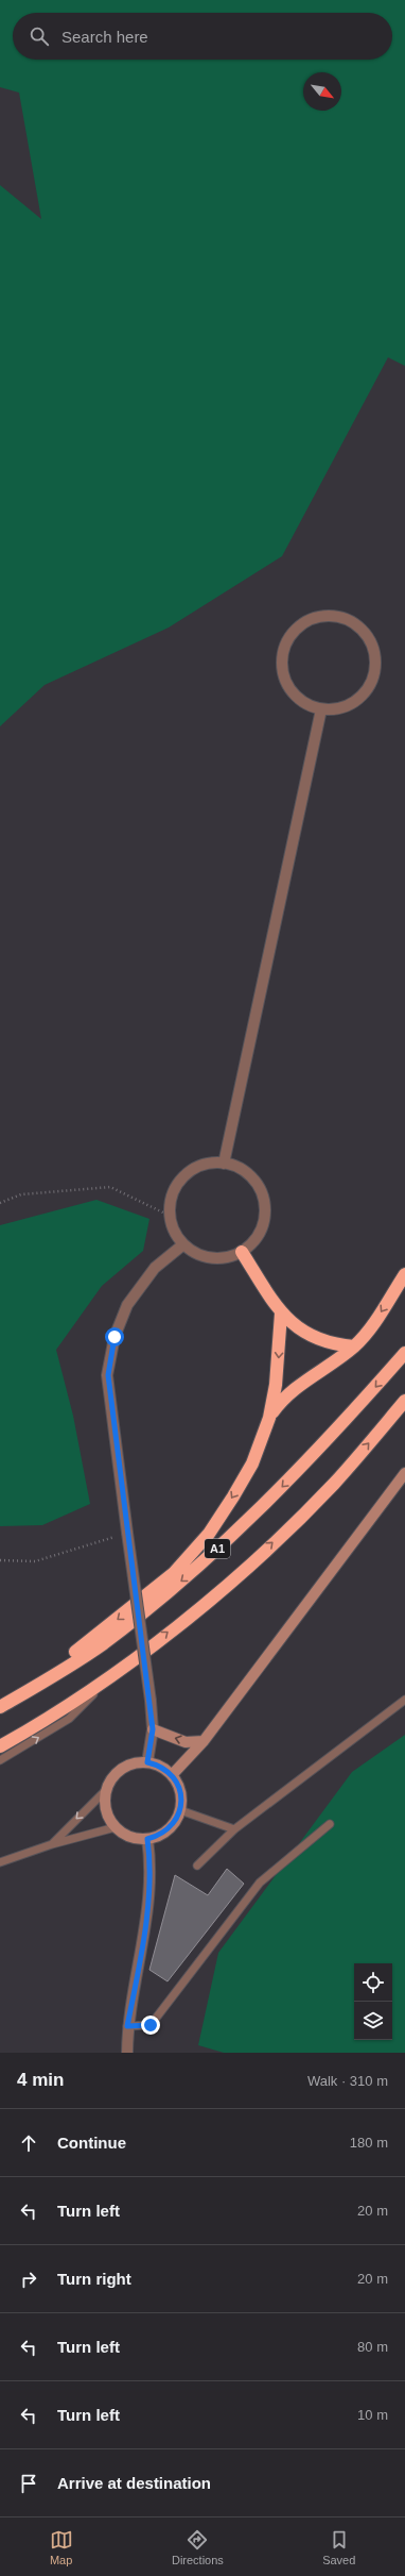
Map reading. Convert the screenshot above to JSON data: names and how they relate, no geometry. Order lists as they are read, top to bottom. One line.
{"streets":{"highway":["A1"]},"north":"bottom right","page":{"search":"Search here","heading":["4 min","Walk · 310 m"],"list":[["Continue","180 m"],["Turn left","20 m"],["Turn right","20 m"],["Turn left","80 m"],["Turn left","10 m"],"Arrive at destination"],"nav":["Map","Directions","Saved"]}}
